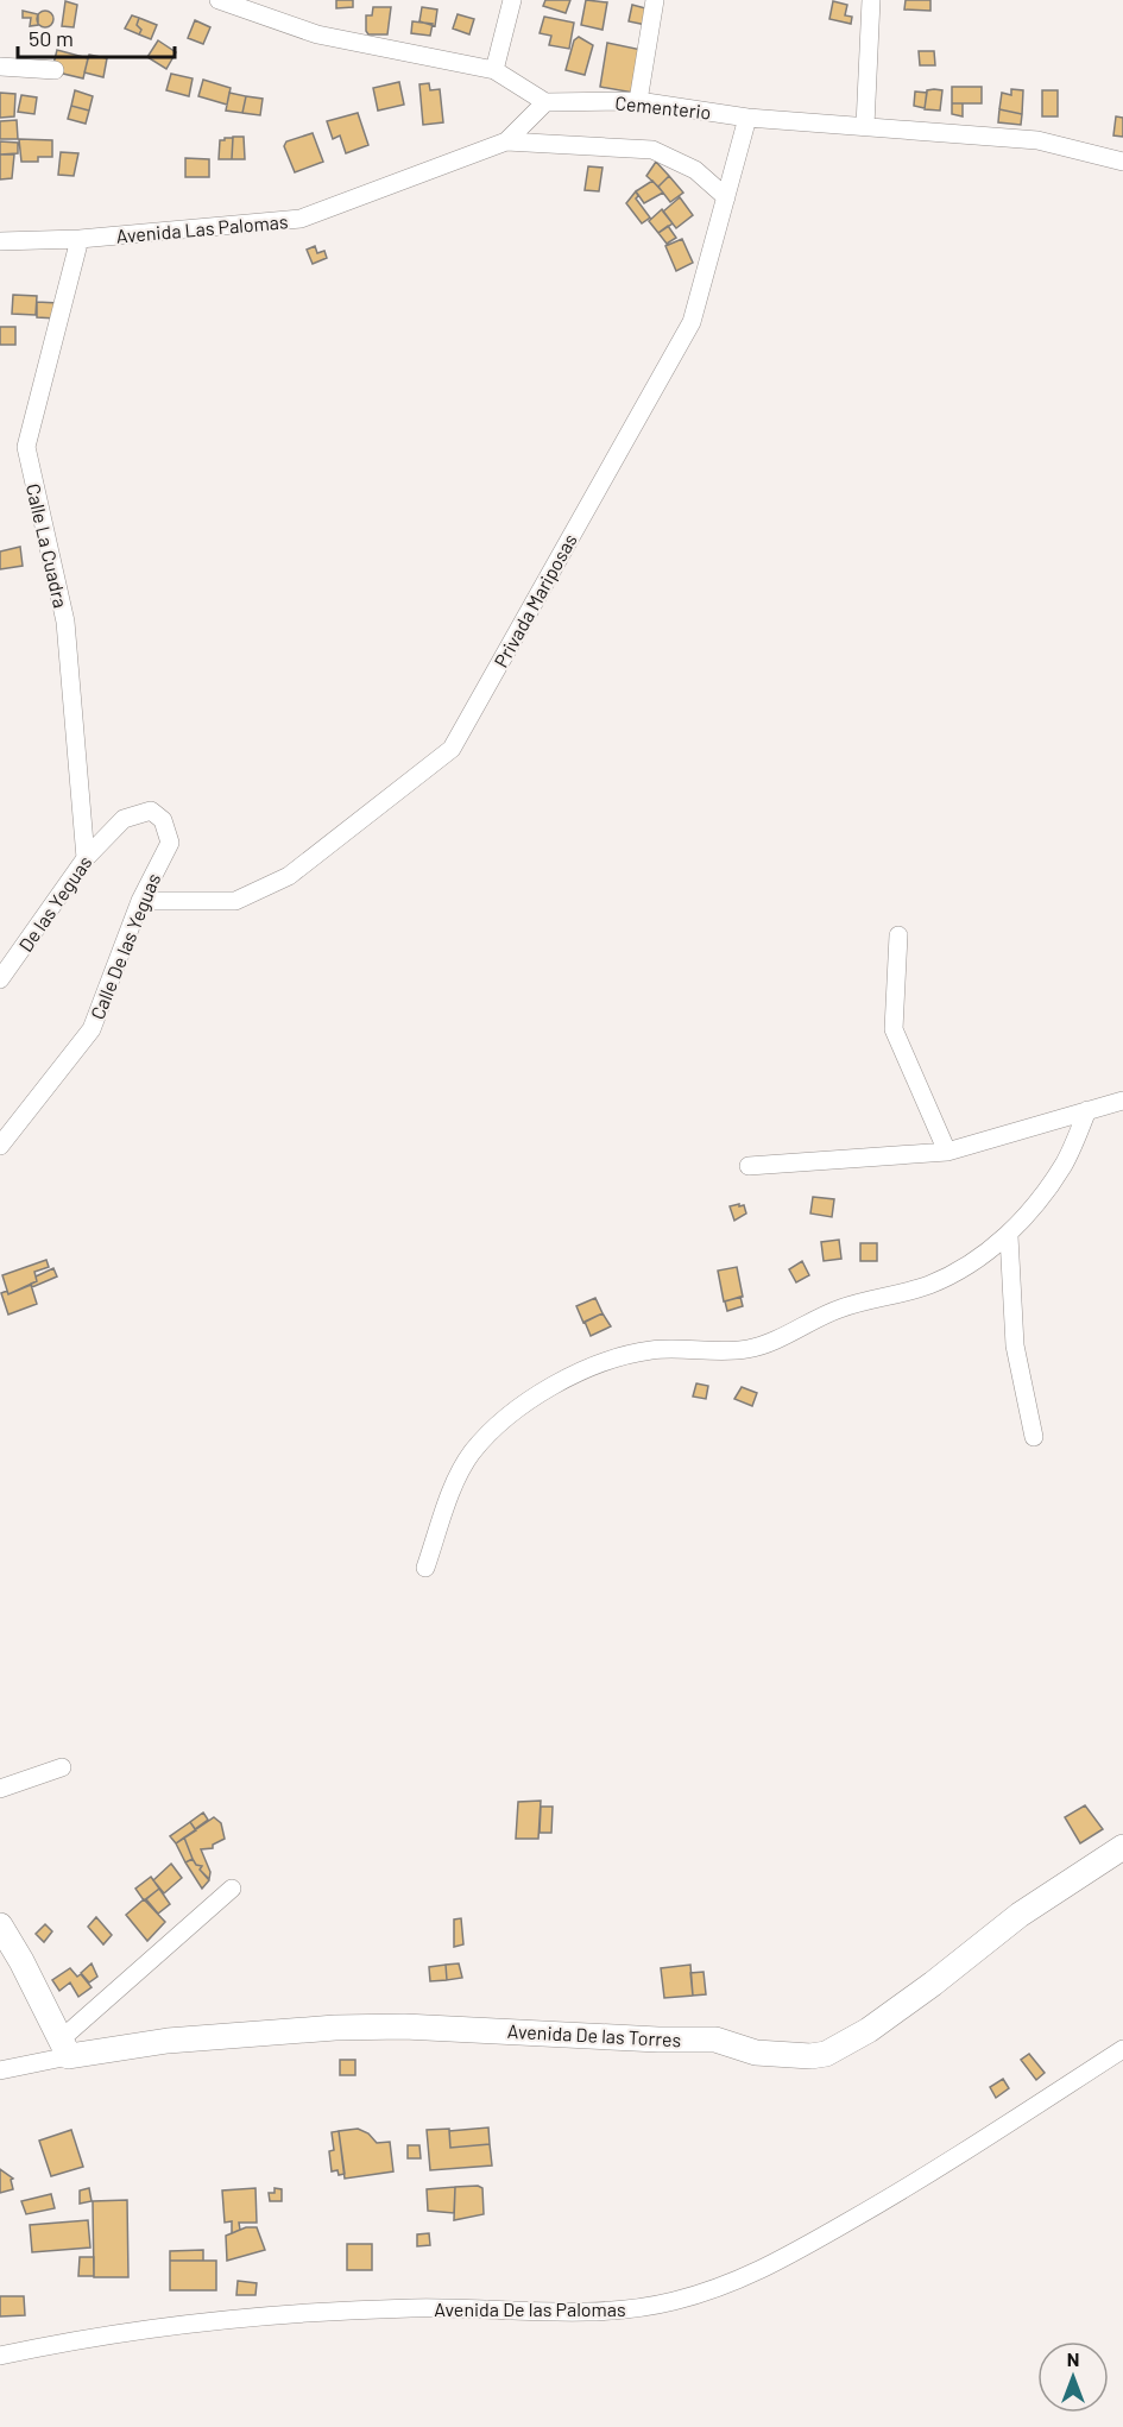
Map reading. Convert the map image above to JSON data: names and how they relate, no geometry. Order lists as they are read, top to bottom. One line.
{"streets":{"street":["Cementerio","Avenida Las Palomas","Calle La Cuadra","Privada Mariposas","De las Yeguas","Calle De las Yeguas","Avenida De las Torres","Avenida De las Palomas"]},"crossings":[["Cementerio","Avenida Las Palomas"],["Cementerio","Privada Mariposas"],["Avenida Las Palomas","Calle La Cuadra"],["Calle La Cuadra","De las Yeguas"],["Privada Mariposas","Calle De las Yeguas"],["De las Yeguas","Calle De las Yeguas"]],"scale_bar":"50 m","north":"top"}
